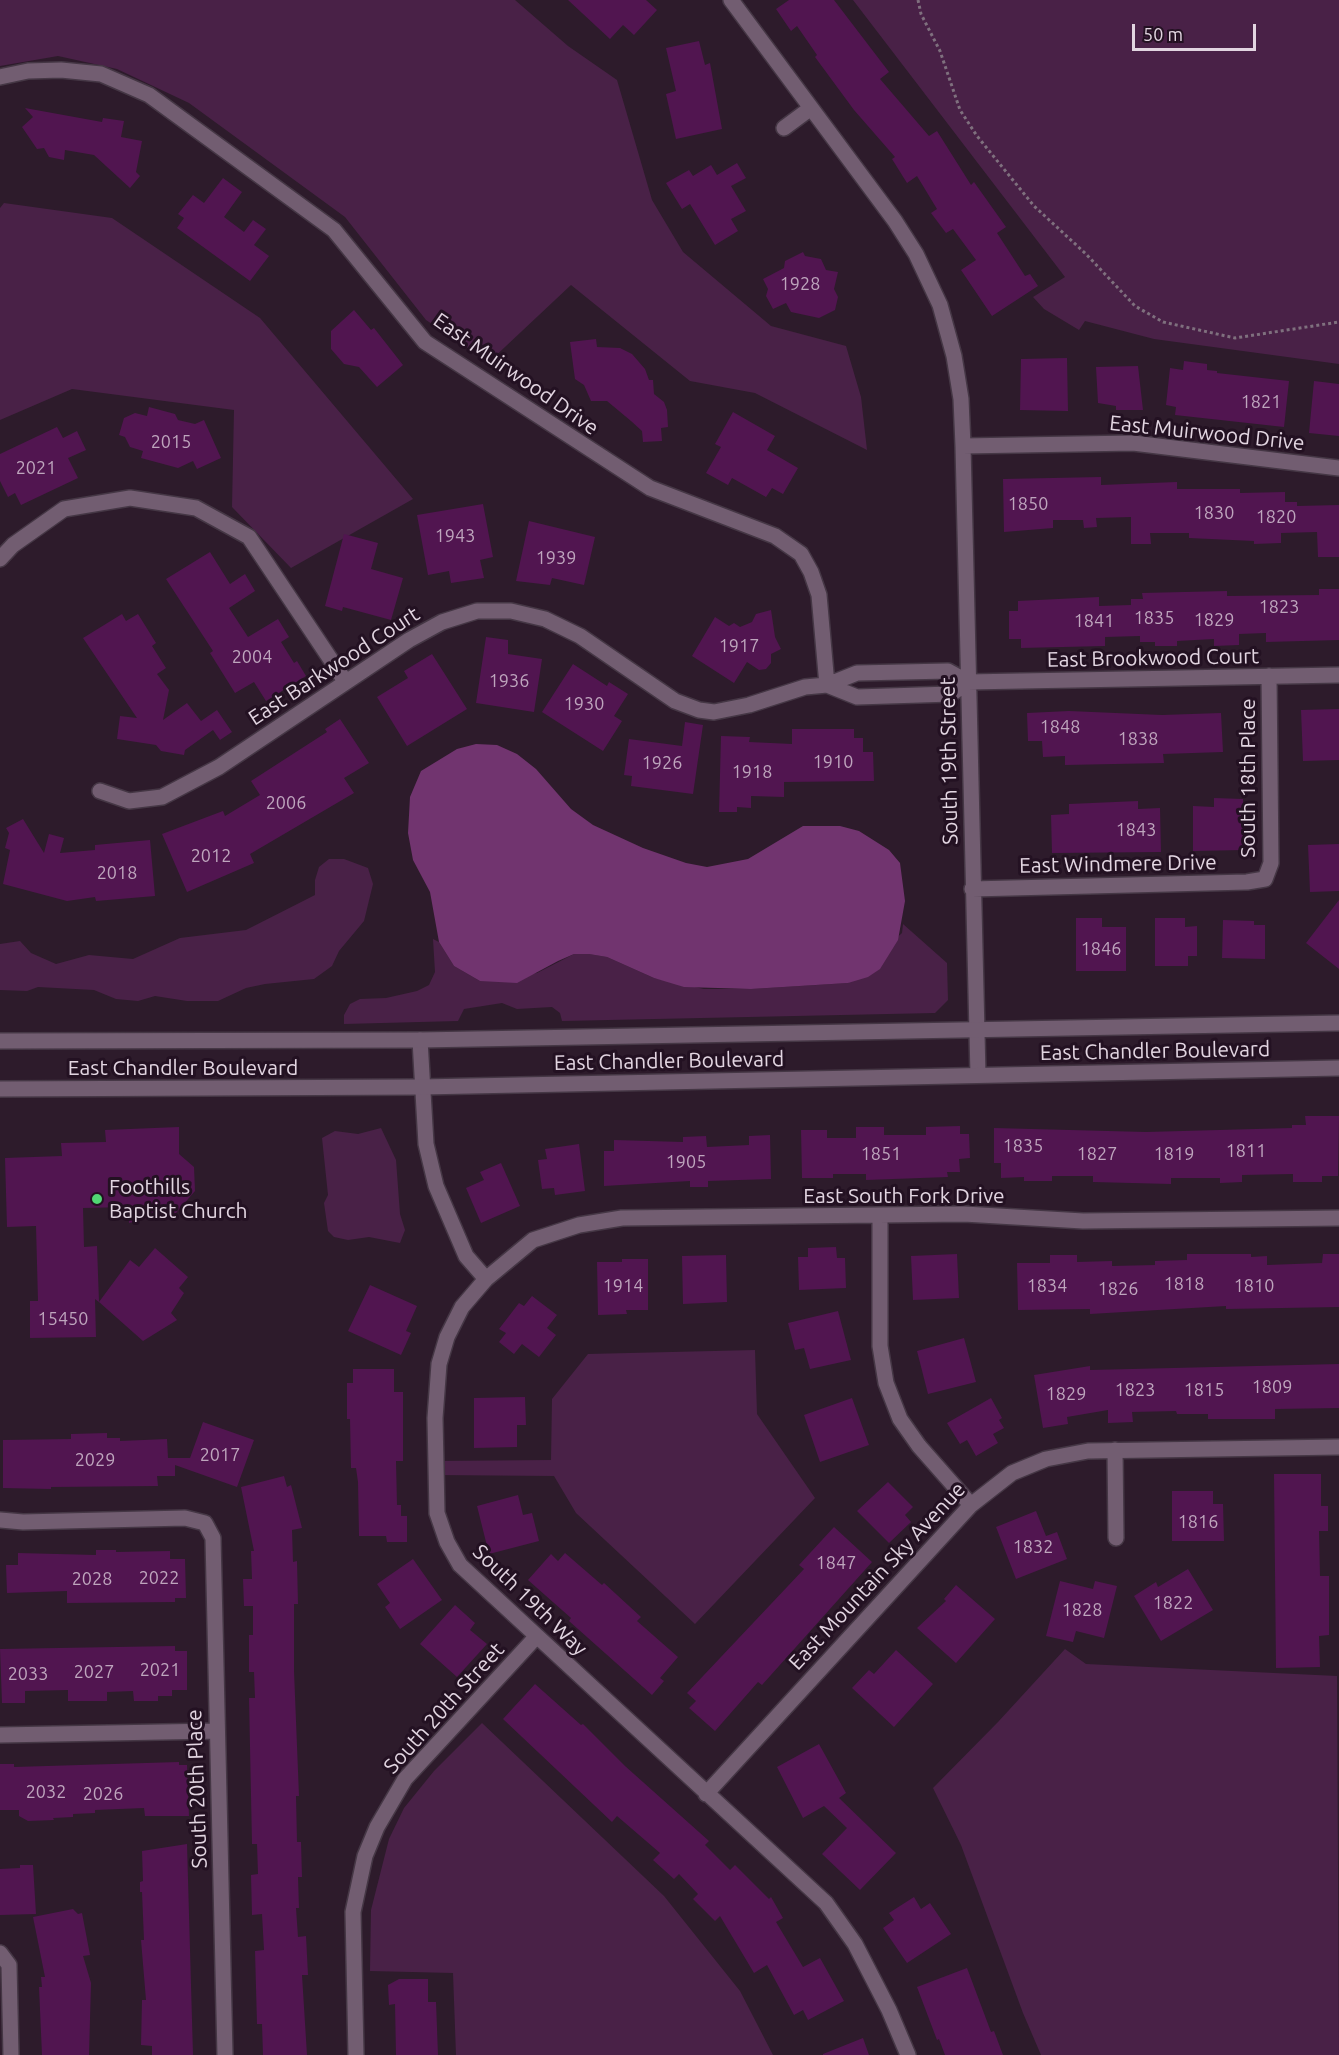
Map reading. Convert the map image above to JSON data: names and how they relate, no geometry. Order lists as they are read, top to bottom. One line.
{"streets":{"street":["East Muirwood Drive","East Brookwood Court","East Barkwood Court","South 19th Street","South 18th Place","East Windmere Drive","East Chandler Boulevard","East South Fork Drive","East Mountain Sky Avenue","South 19th Way","South 20th Street","South 20th Place"]},"crossings":[["East Muirwood Drive","East Barkwood Court"],["East Muirwood Drive","South 19th Street"],["East Brookwood Court","East Barkwood Court"],["East Brookwood Court","South 19th Street"],["East Brookwood Court","South 18th Place"],["East Barkwood Court","South 19th Street"],["South 19th Street","East Windmere Drive"],["South 19th Street","East Chandler Boulevard"],["South 18th Place","East Windmere Drive"],["East South Fork Drive","South 19th Way"],["East Mountain Sky Avenue","South 19th Way"],["South 19th Way","South 20th Street"]],"places":["Foothills Baptist Church"],"house_numbers":["1928","1821","2015","2021","1850","1830","1820","1943","1939","1823","1835","1829","1841","1917","2004","1936","1930","1848","1838","1910","1926","1918","2006","1843","2012","2018","1846","1835","1811","1851","1827","1819","1905","1818","1914","1834","1810","1826","15450","1809","1823","1815","1829","2017","2029","1816","1832","1847","2022","2028","1822","1828","2021","2027","2033","2032","2026"],"scale_bar":"50 m"}
